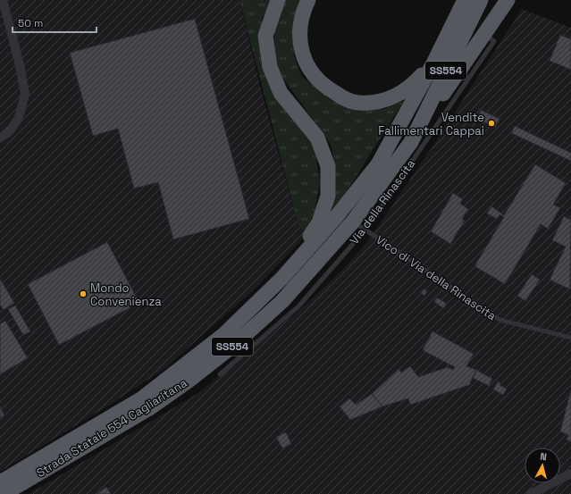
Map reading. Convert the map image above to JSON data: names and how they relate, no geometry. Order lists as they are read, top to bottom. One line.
{"streets":{"highway":["SS554","Strada Statale 554 Cagliaritana"],"lane":["Via della Rinascita","Vico di Via della Rinascita"]},"crossings":[["Via della Rinascita","Vico di Via della Rinascita"],["Vico di Via della Rinascita","Strada Statale 554 Cagliaritana"]],"places":["Vendite Fallimentari Cappai","Mondo Convenienza"],"scale_bar":"50 m","north":"top"}
